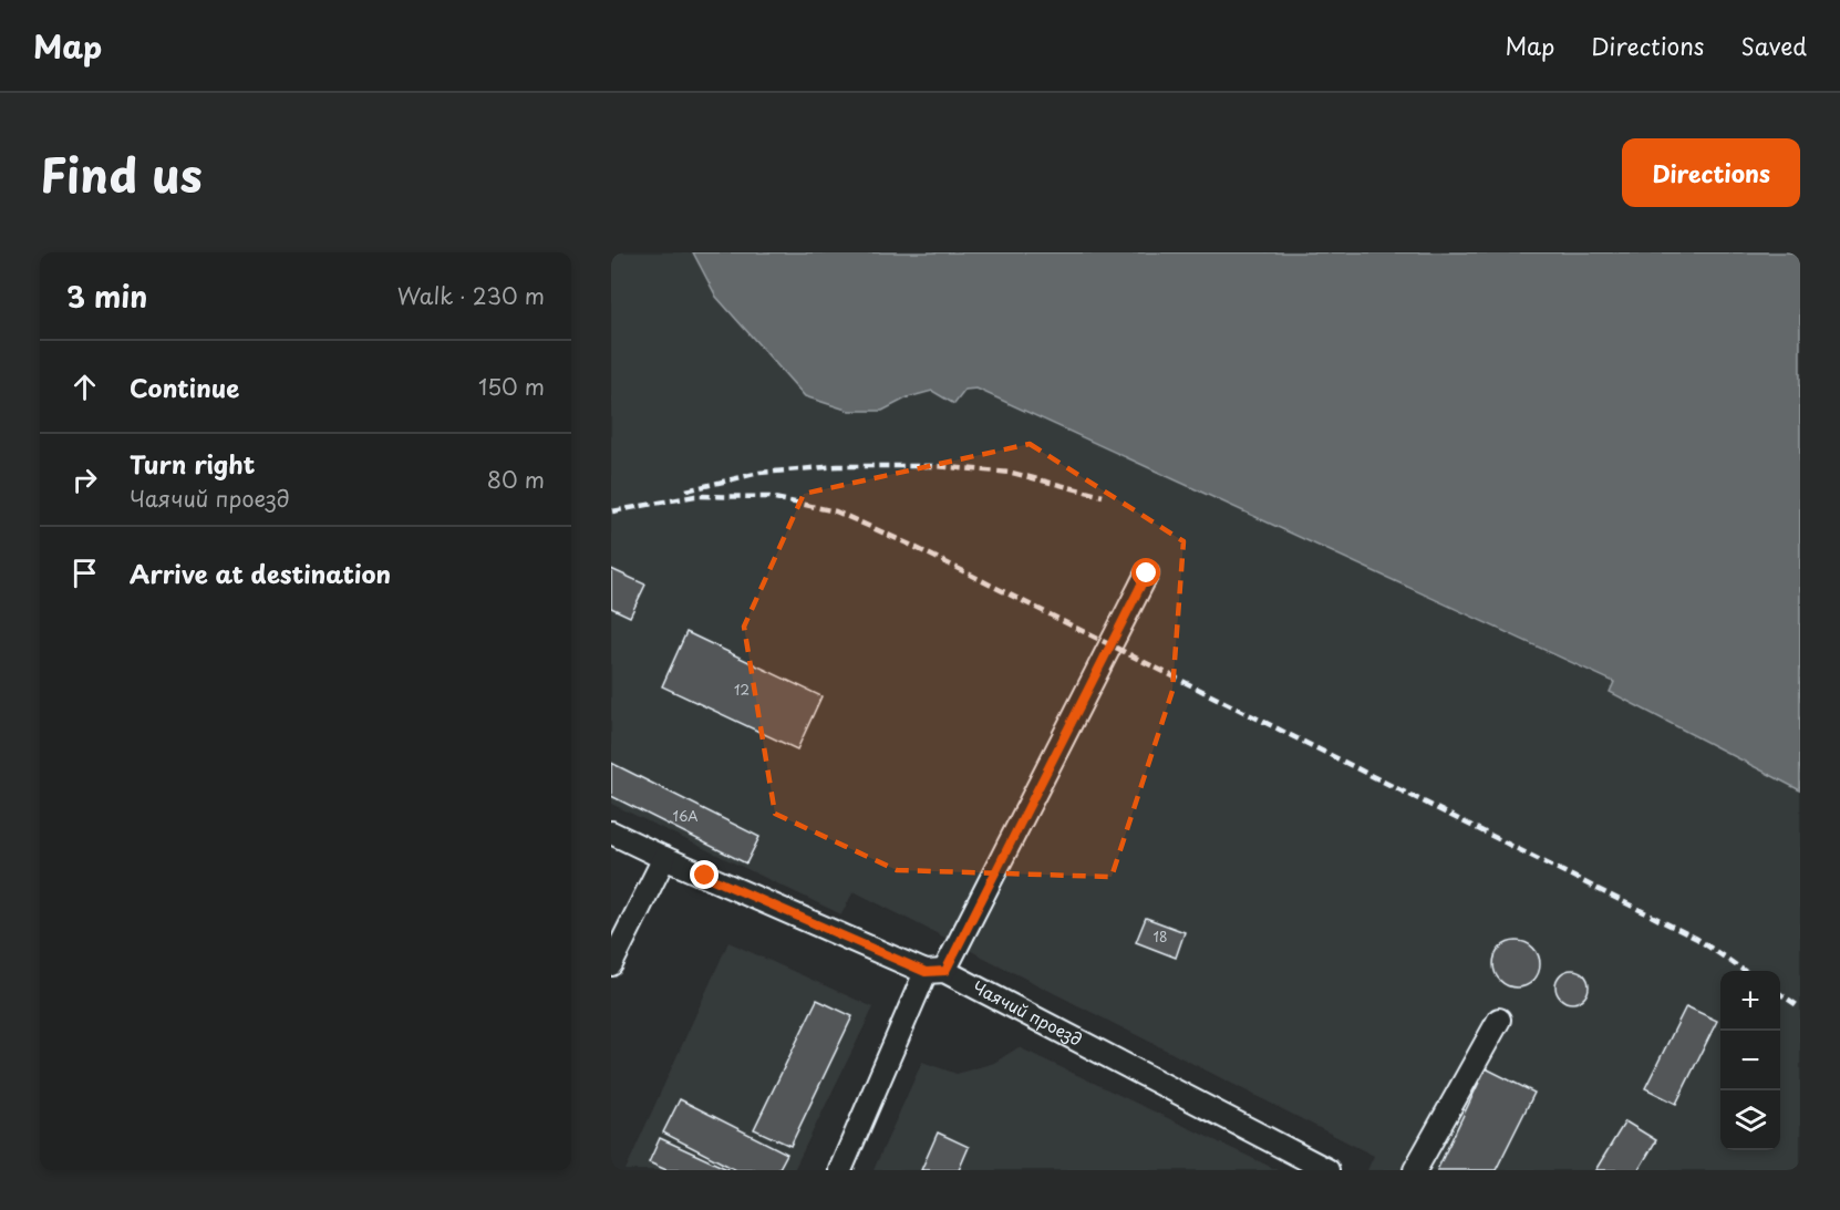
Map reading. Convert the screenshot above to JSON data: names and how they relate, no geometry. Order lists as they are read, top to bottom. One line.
{"streets":{"street":["Чаячий проезд"]},"house_numbers":["12","16А","18"],"page":{"header":"Map","nav":["Map","Directions","Saved"],"title":"Find us","buttons":"Directions","heading":["3 min","Walk · 230 m"],"list":[["Continue","150 m"],["Turn right","Чаячий проезд","80 m"],"Arrive at destination"],"map_buttons":["+","−"]}}
